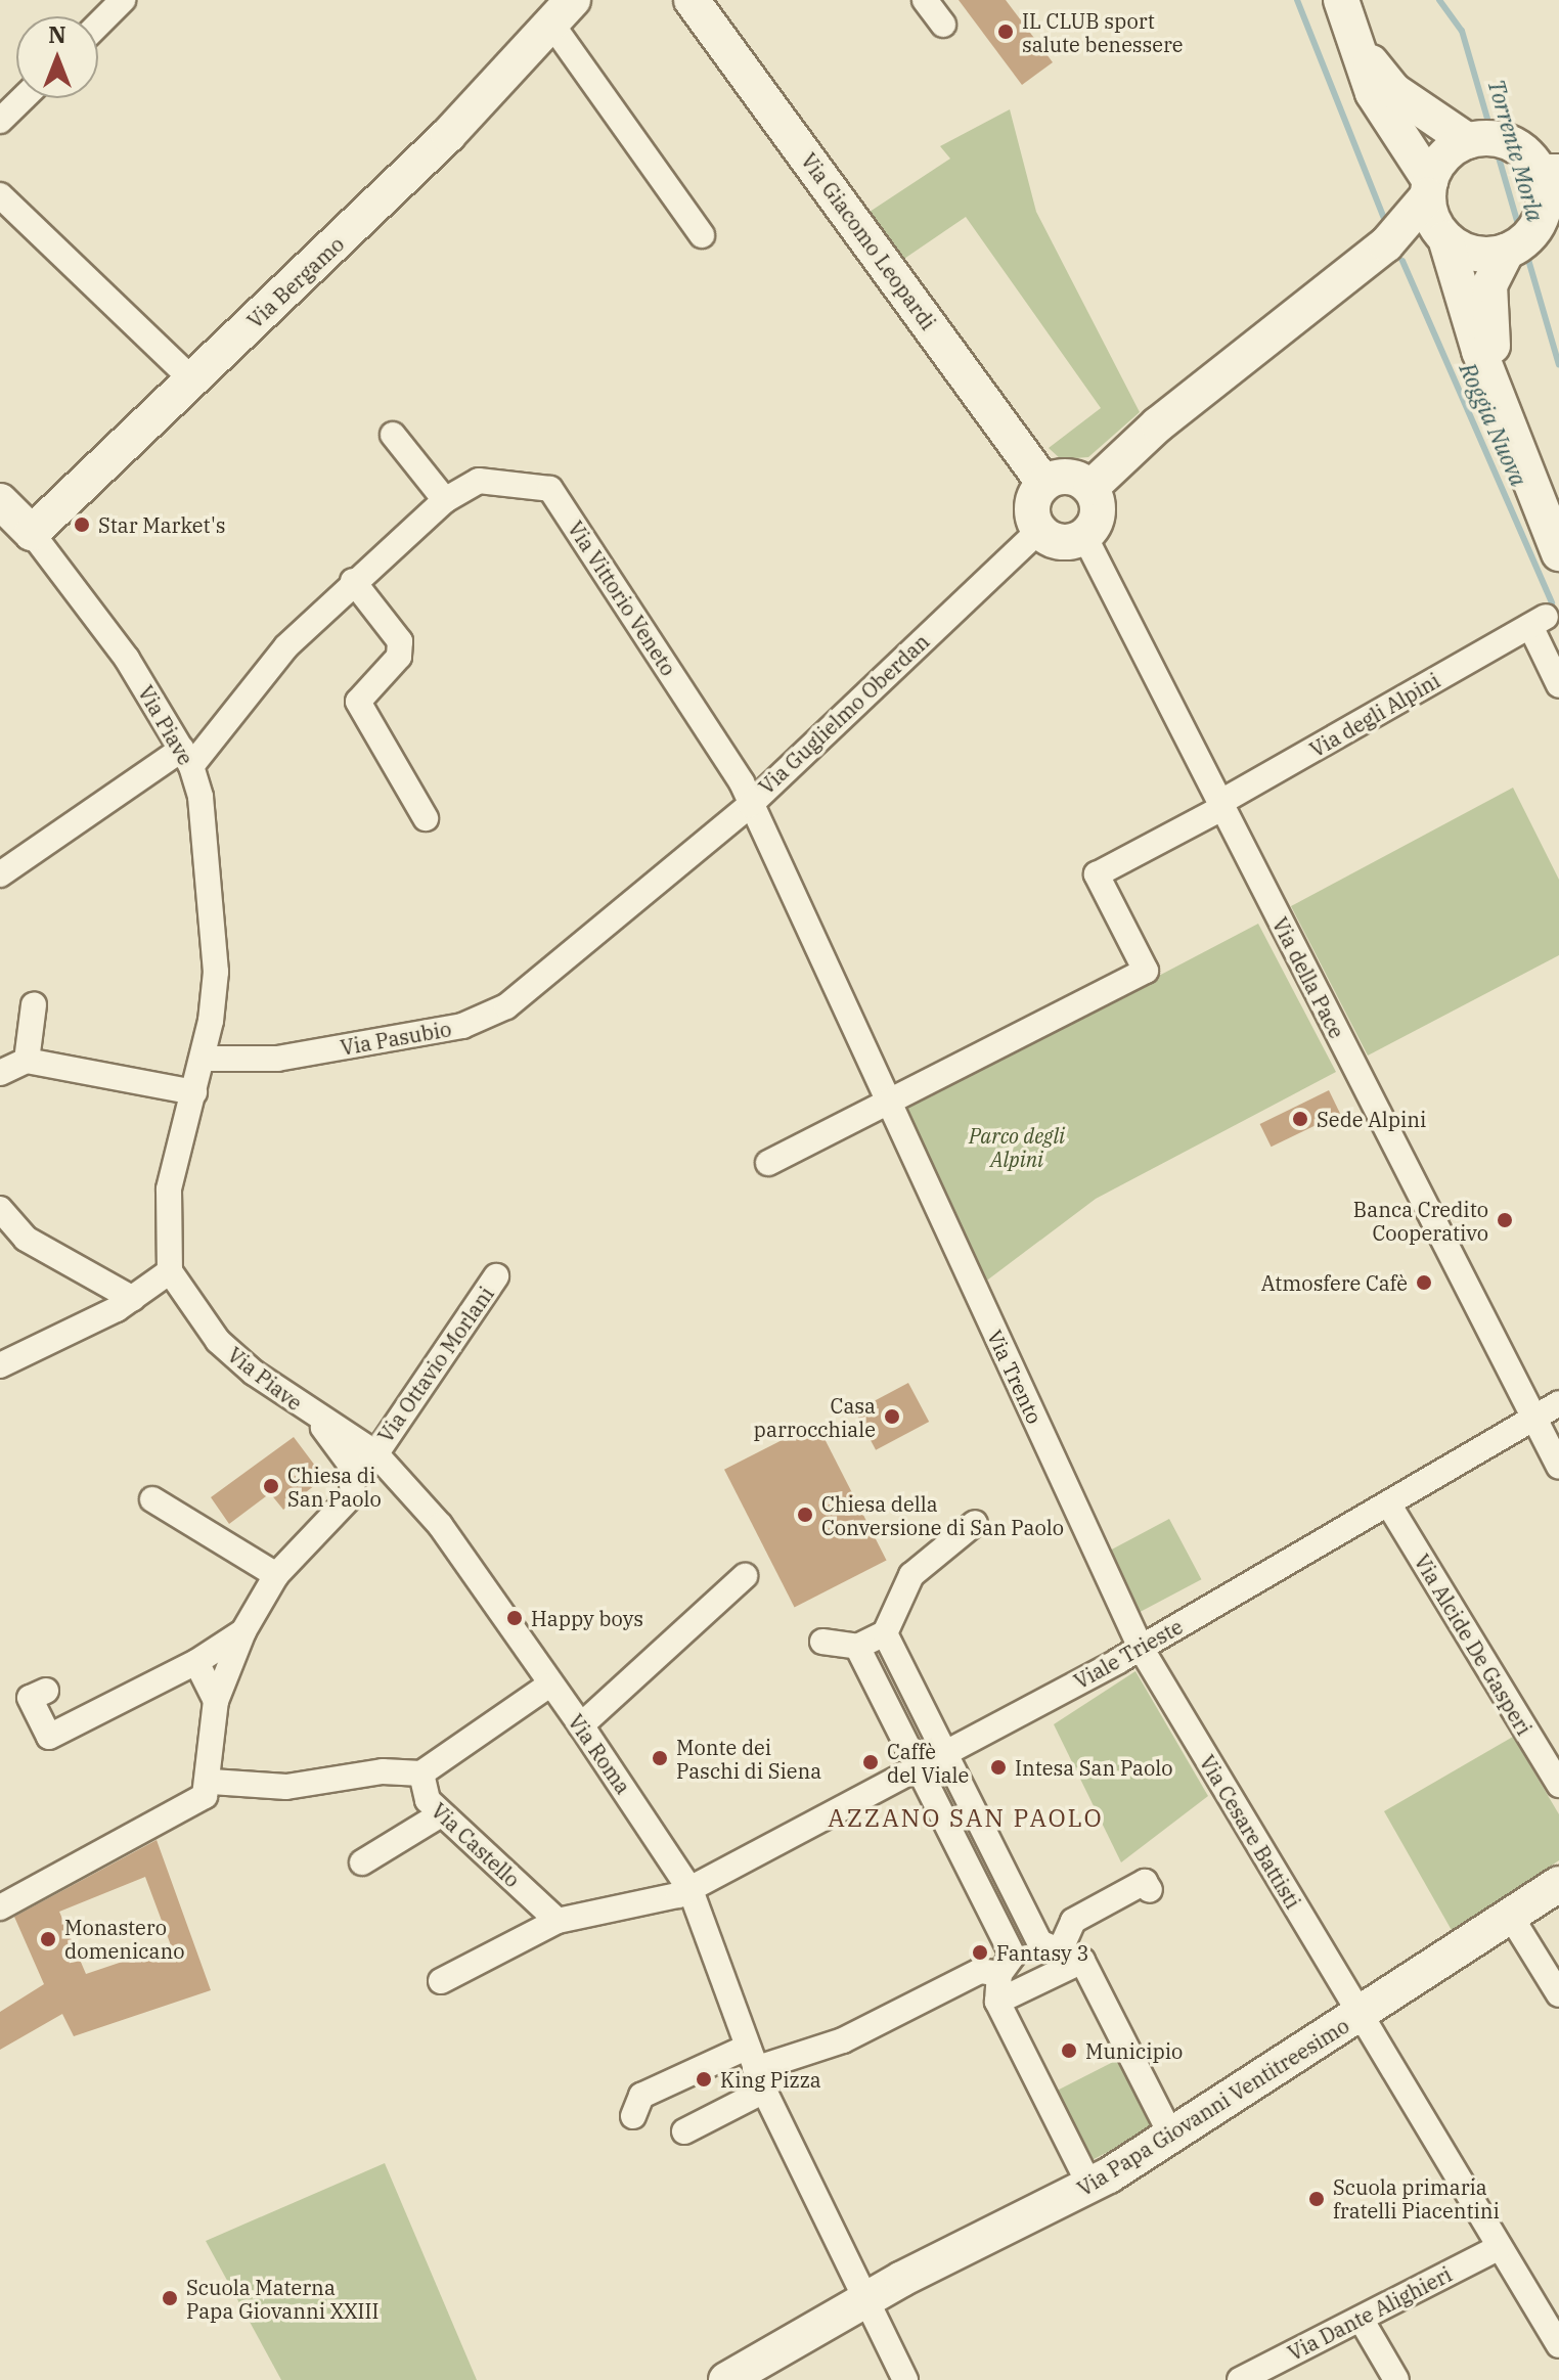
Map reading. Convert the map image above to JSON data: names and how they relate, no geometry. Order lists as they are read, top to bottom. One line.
{"streets":{"street":["Via Giacomo Leopardi","Via Bergamo","Via Vittorio Veneto","Via Guglielmo Oberdan","Via degli Alpini","Via Piave","Via della Pace","Via Pasubio","Via Ottavio Morlani","Via Trento","Via Alcide De Gasperi","Viale Trieste","Via Roma","Via Cesare Battisti","Via Castello","Via Papa Giovanni Ventitreesimo","Via Dante Alighieri"]},"crossings":[["Via Giacomo Leopardi","Via Guglielmo Oberdan"],["Via Giacomo Leopardi","Via della Pace"],["Via Bergamo","Via Piave"],["Via Vittorio Veneto","Via Guglielmo Oberdan"],["Via Vittorio Veneto","Via Piave"],["Via Vittorio Veneto","Via Trento"],["Via Guglielmo Oberdan","Via della Pace"],["Via Guglielmo Oberdan","Via Pasubio"],["Via Guglielmo Oberdan","Via Trento"],["Via degli Alpini","Via della Pace"],["Via Piave","Via Pasubio"],["Via Piave","Via Ottavio Morlani"],["Via Piave","Via Roma"],["Via della Pace","Viale Trieste"],["Via Ottavio Morlani","Via Roma"],["Via Trento","Viale Trieste"],["Via Trento","Via Cesare Battisti"],["Via Alcide De Gasperi","Viale Trieste"],["Viale Trieste","Via Roma"],["Viale Trieste","Via Cesare Battisti"],["Via Roma","Via Papa Giovanni Ventitreesimo"],["Via Cesare Battisti","Via Papa Giovanni Ventitreesimo"],["Via Cesare Battisti","Via Dante Alighieri"]],"districts":["AZZANO SAN PAOLO"],"water":["Torrente Morla","Roggia Nuova"],"parks":["Parco degli Alpini"],"places":["IL CLUB sport salute benessere","Star Market's","Sede Alpini","Banca Credito Cooperativo","Atmosfere Cafè","Casa parrocchiale","Chiesa di San Paolo","Chiesa della Conversione di San Paolo","Happy boys","Monte dei Paschi di Siena","Caffè del Viale","Intesa San Paolo","Monastero domenicano","Fantasy 3","Municipio","King Pizza","Scuola primaria fratelli Piacentini","Scuola Materna Papa Giovanni XXIII"],"north":"top"}
